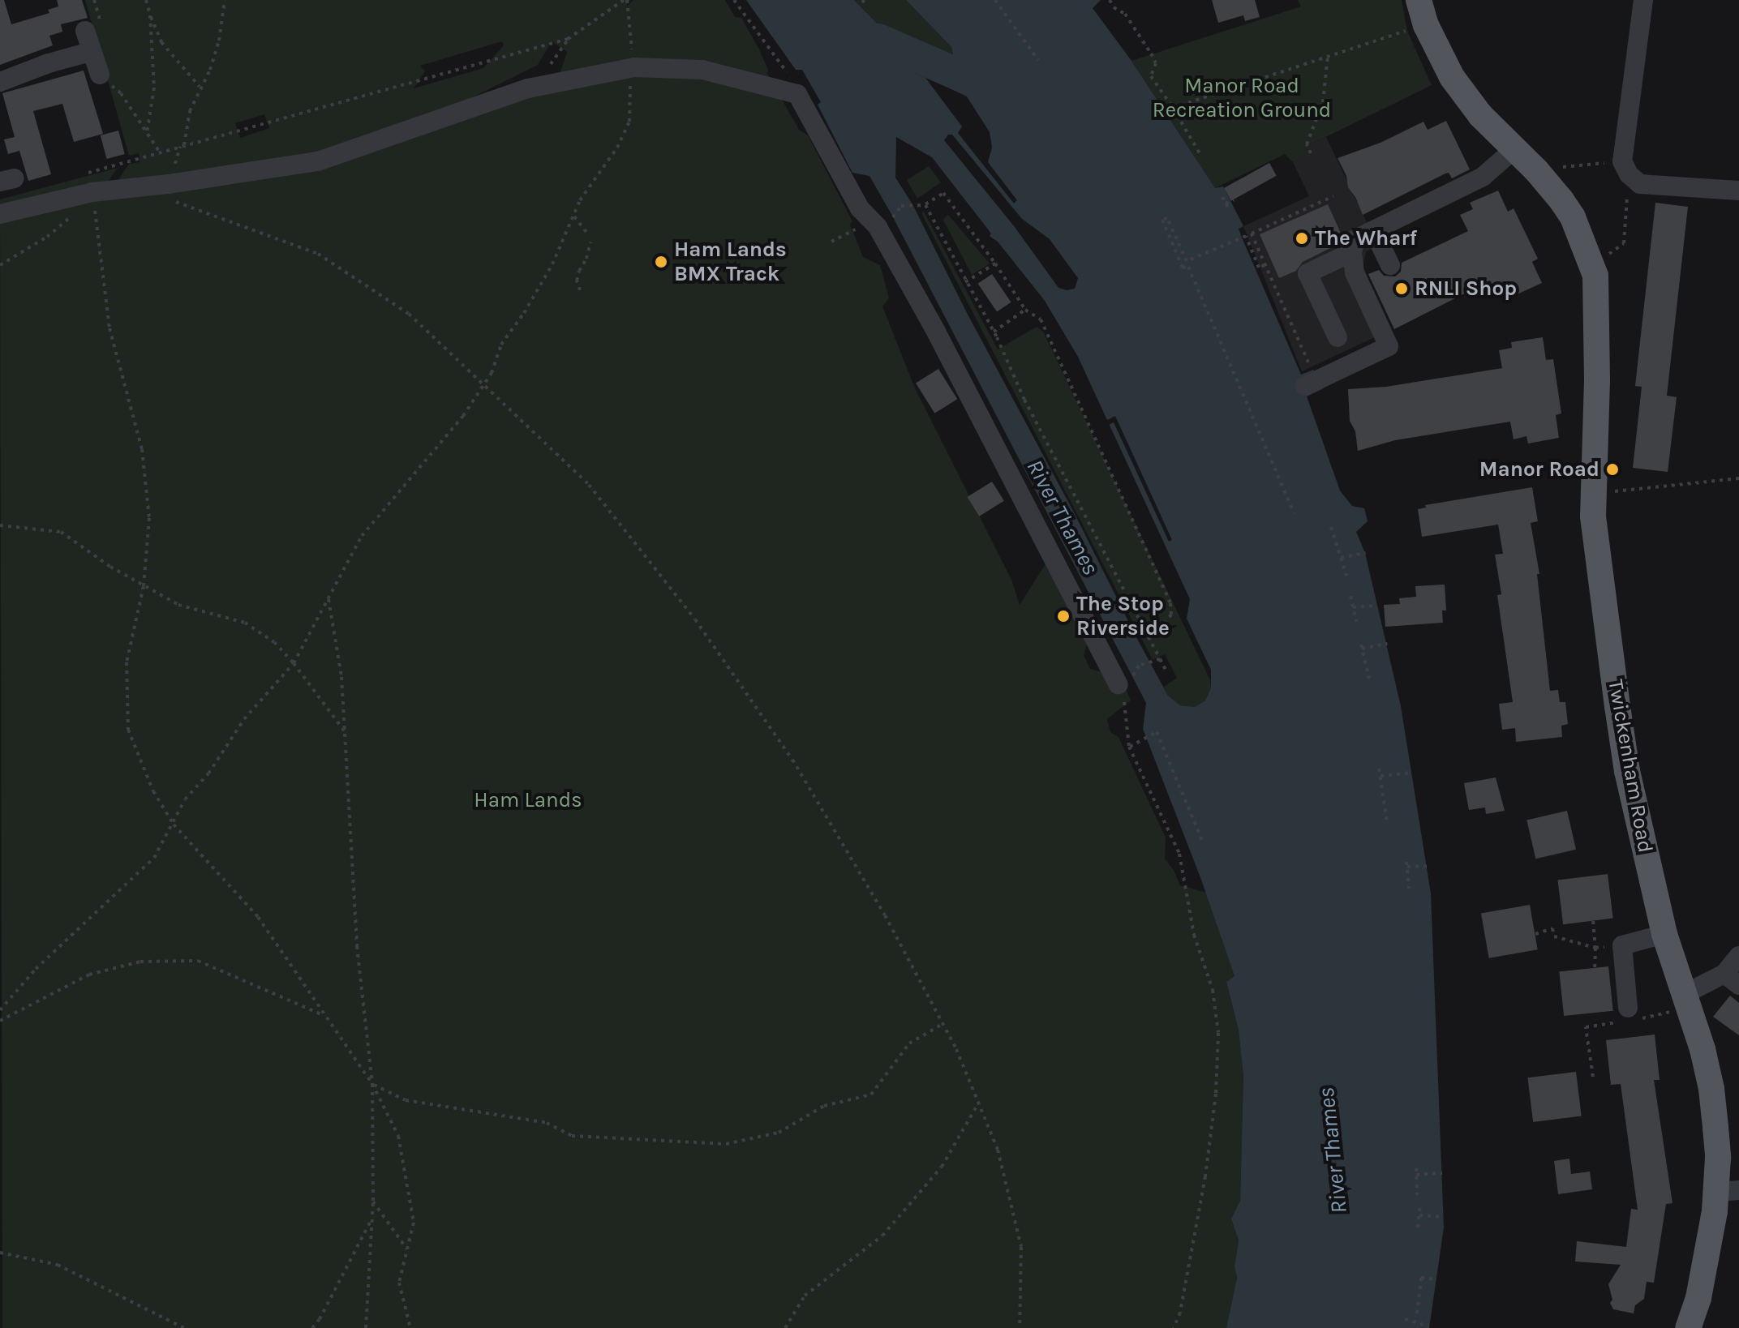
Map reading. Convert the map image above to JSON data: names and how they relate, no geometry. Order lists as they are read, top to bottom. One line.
{"streets":{"main road":["Twickenham Road"]},"water":["River Thames"],"parks":["Manor Road Recreation Ground","Ham Lands"],"places":["The Wharf","Ham Lands BMX Track","RNLI Shop","Manor Road","The Stop Riverside"]}
